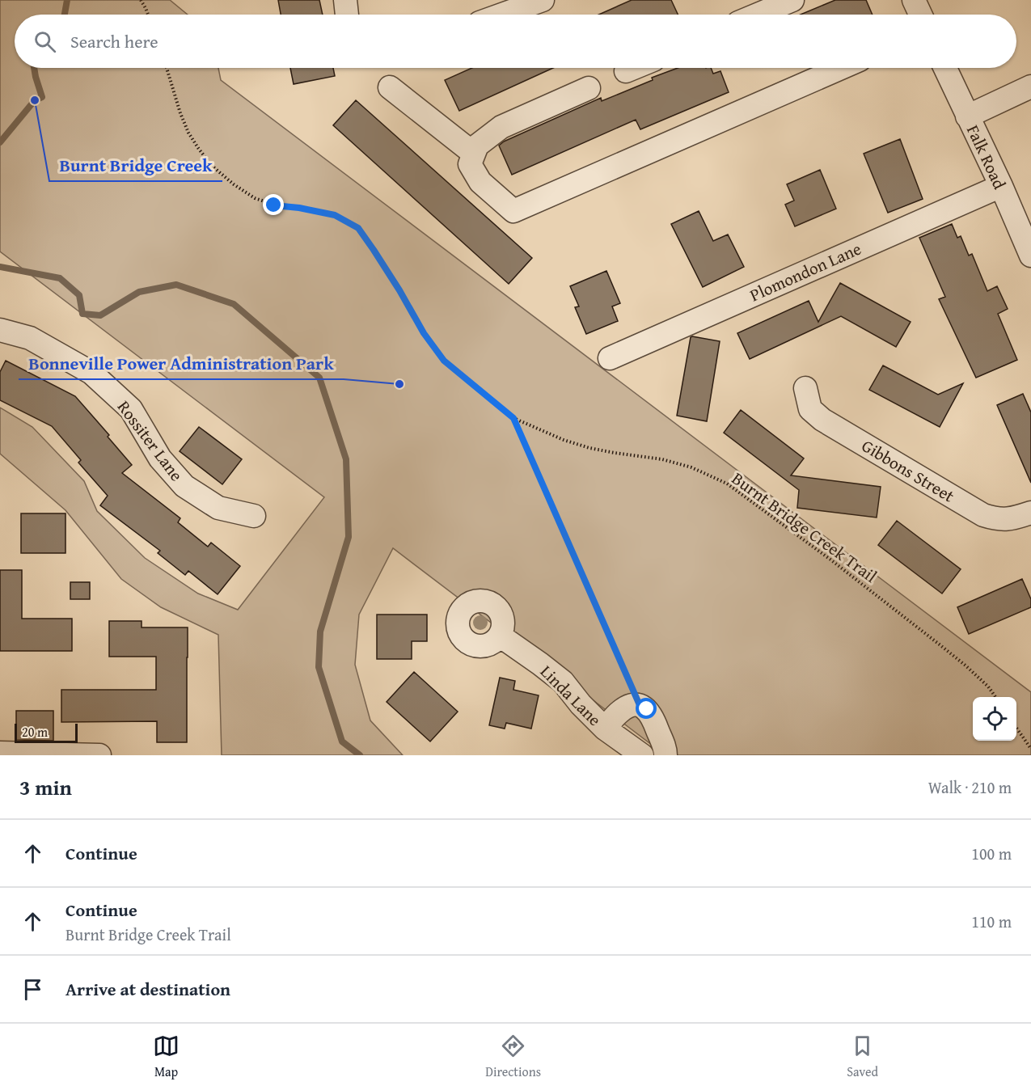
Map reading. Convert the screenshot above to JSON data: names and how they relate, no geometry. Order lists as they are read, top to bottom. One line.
{"streets":{"street":["Falk Road","Plomondon Lane","Rossiter Lane","Gibbons Street","Linda Lane"],"path":["Burnt Bridge Creek Trail"]},"crossings":[["Falk Road","Plomondon Lane"]],"places":["Burnt Bridge Creek","Bonneville Power Administration Park"],"scale_bar":"20 m","page":{"search":"Search here","scale":"20 m","heading":["3 min","Walk · 210 m"],"list":[["Continue","100 m"],["Continue","Burnt Bridge Creek Trail","110 m"],"Arrive at destination"],"nav":["Map","Directions","Saved"]}}
